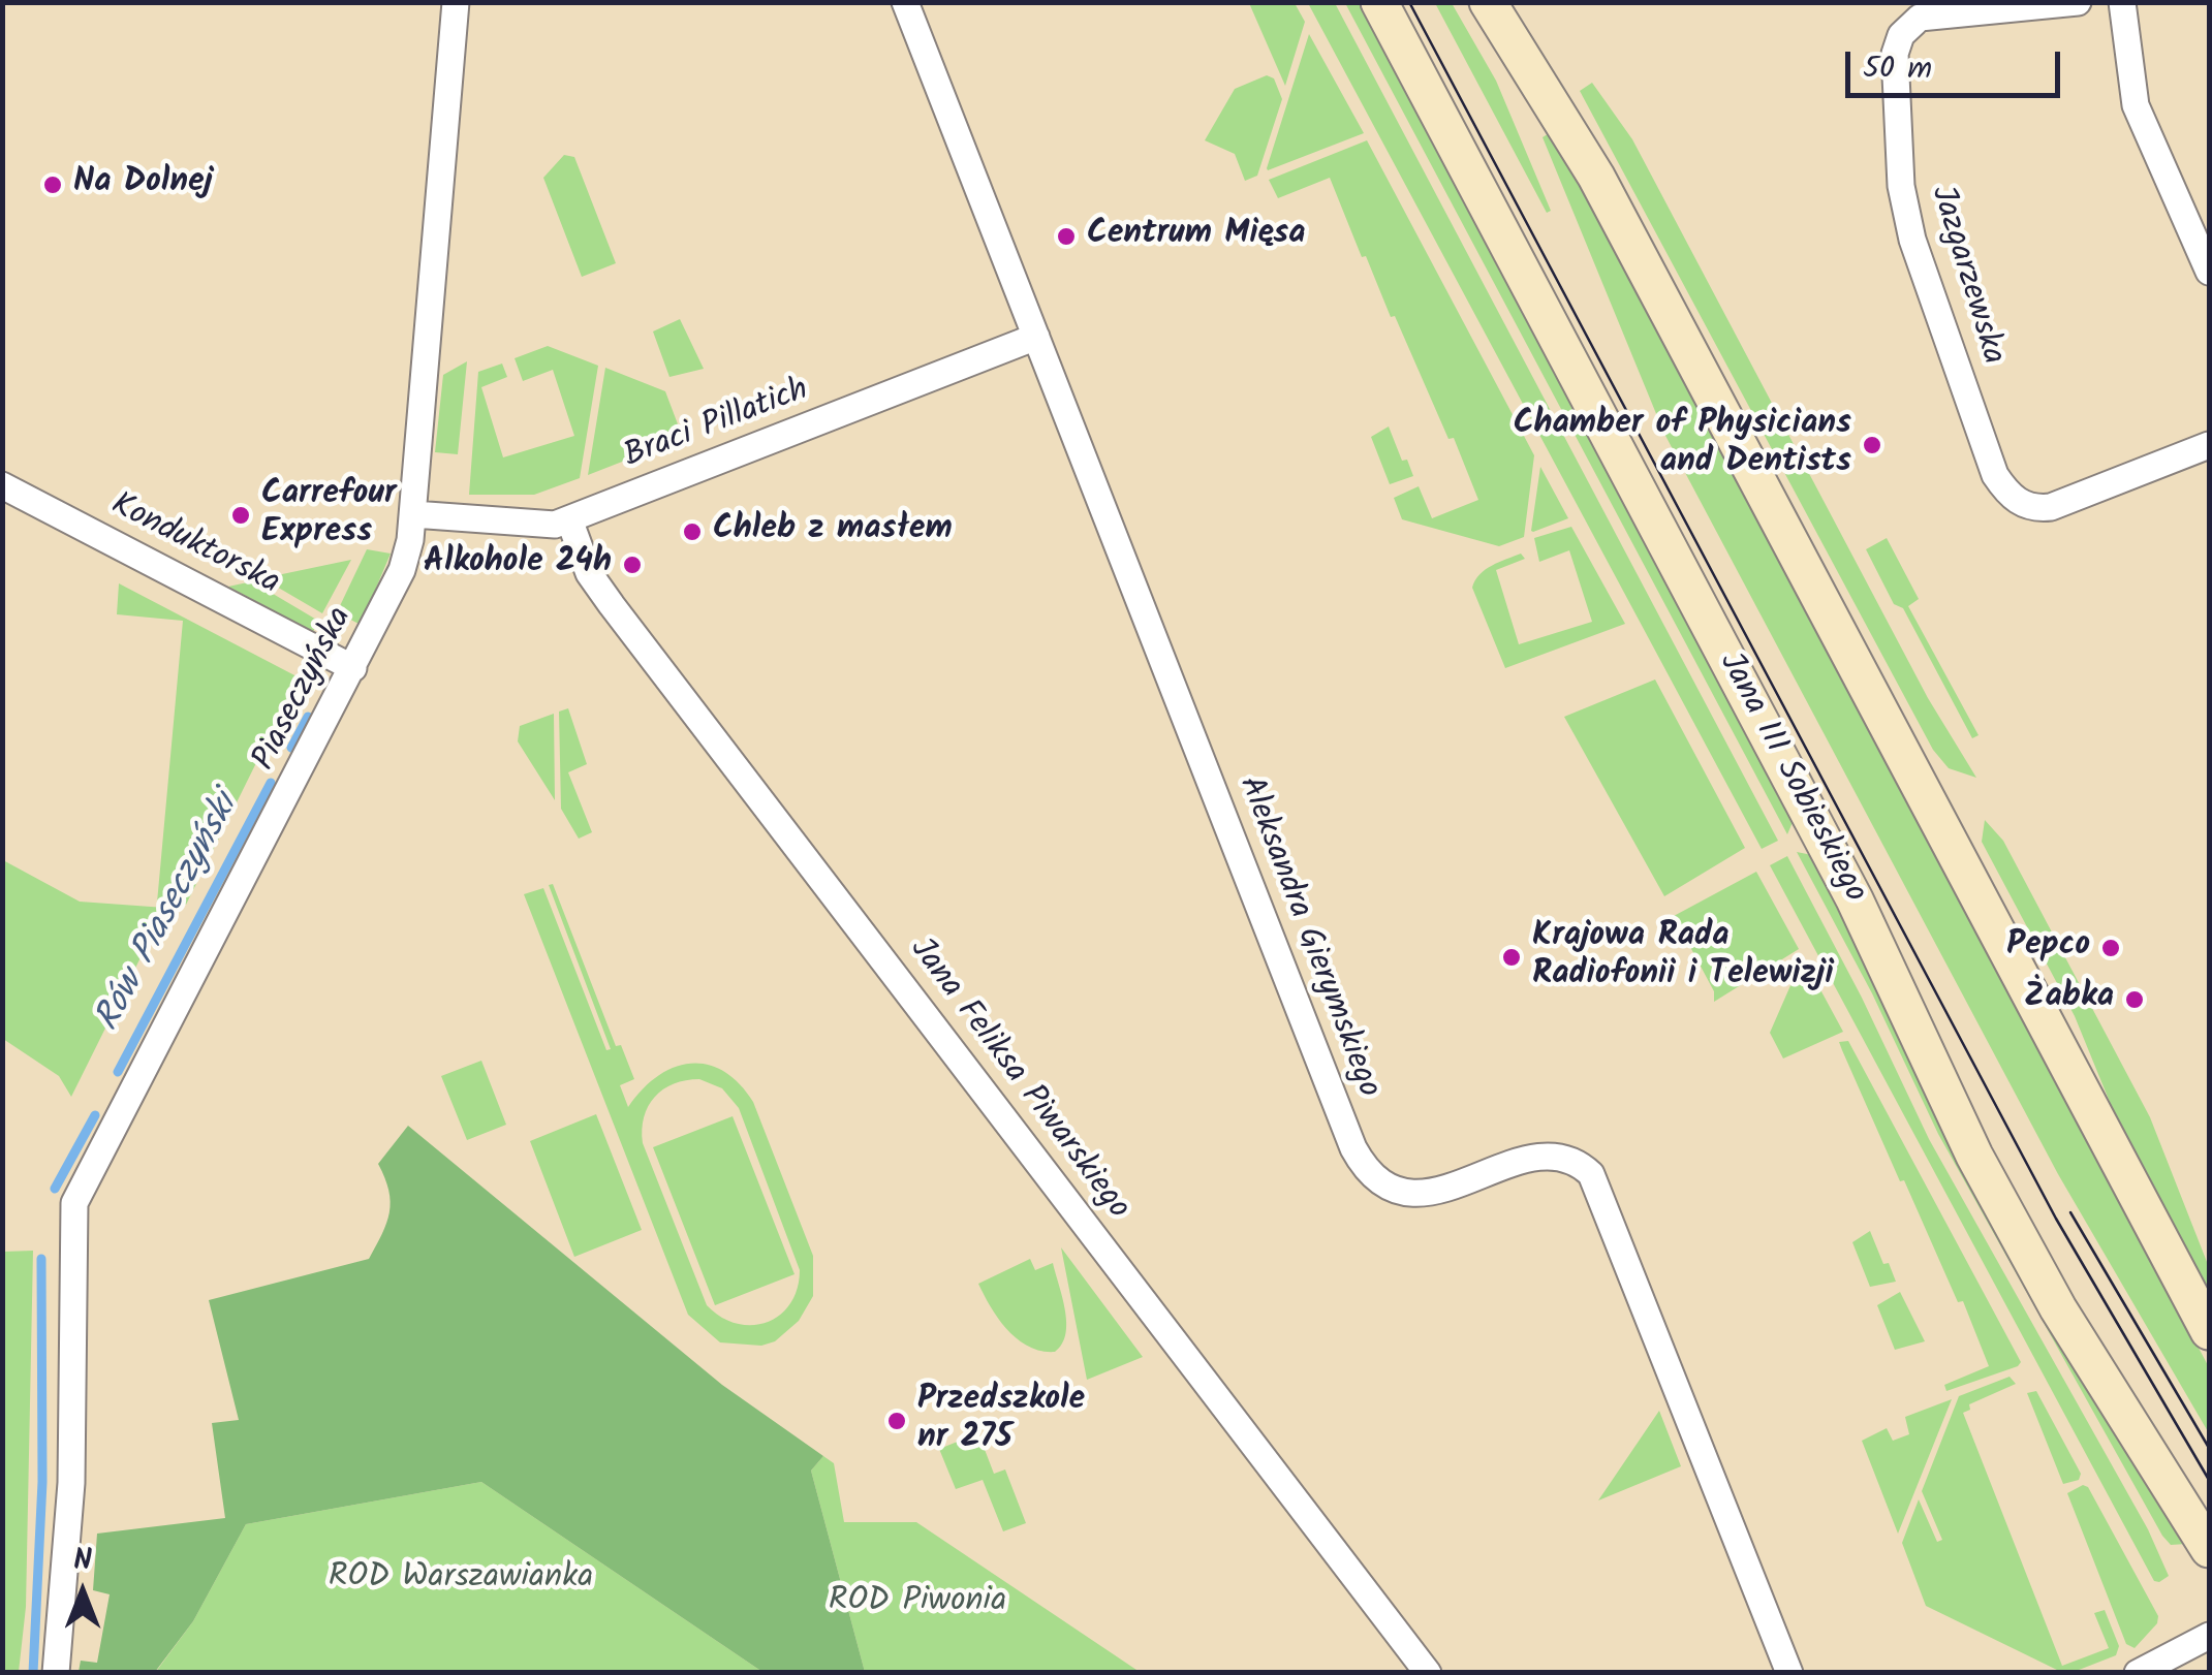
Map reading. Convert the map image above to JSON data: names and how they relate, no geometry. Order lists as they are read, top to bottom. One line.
{"streets":{"main road":["Jana III Sobieskiego"],"street":["Jazgarzewska","Braci Pillatich","Konduktorska","Piaseczyńska","Aleksandra Gierymskiego","Jana Feliksa Piwarskiego"]},"crossings":[["Braci Pillatich","Piaseczyńska"],["Braci Pillatich","Aleksandra Gierymskiego"],["Braci Pillatich","Jana Feliksa Piwarskiego"],["Konduktorska","Piaseczyńska"]],"water":["Rów Piaseczyński"],"parks":["ROD Warszawianka","ROD Piwonia"],"places":["Na Dolnej","Centrum Mięsa","Chamber of Physicians and Dentists","Carrefour Express","Chleb z masłem","Alkohole 24h","Pepco","Krajowa Rada Radiofonii i Telewizji","Żabka","Przedszkole nr 275"],"scale_bar":"50 m","north":"top"}
